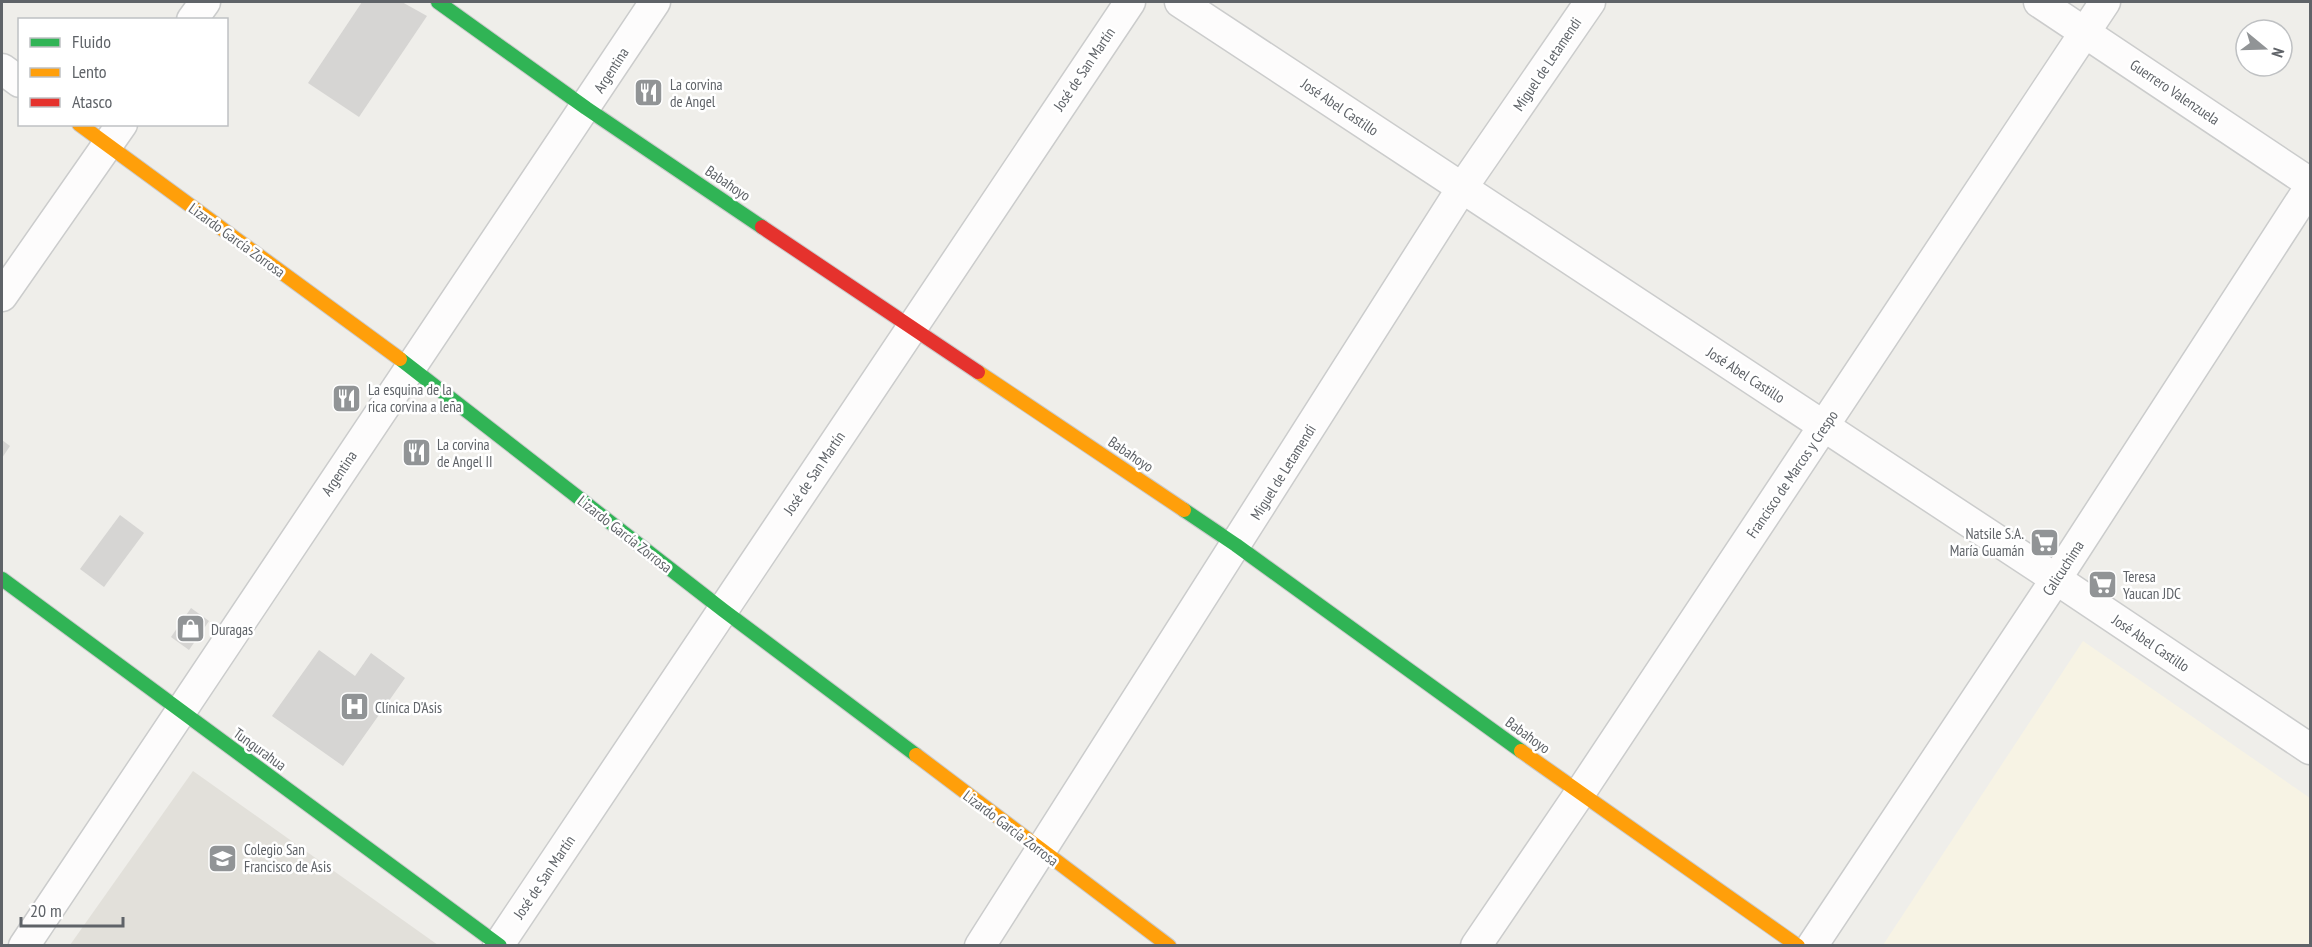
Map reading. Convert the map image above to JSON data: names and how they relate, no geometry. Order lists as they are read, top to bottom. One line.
{"streets":{"street":["Miguel de Letamendi","José de San Martín","Argentina","Guerrero Valenzuela","José Abel Castillo","Babahoyo","Lizardo García Zorrosa","Francisco de Marcos y Crespo","Calicuchima","Tungurahua"]},"crossings":[["Miguel de Letamendi","José Abel Castillo"],["Miguel de Letamendi","Babahoyo"],["Miguel de Letamendi","Lizardo García Zorrosa"],["José de San Martín","Babahoyo"],["José de San Martín","Lizardo García Zorrosa"],["José de San Martín","Tungurahua"],["Argentina","Babahoyo"],["Argentina","Lizardo García Zorrosa"],["Argentina","Tungurahua"],["Guerrero Valenzuela","Francisco de Marcos y Crespo"],["Guerrero Valenzuela","Calicuchima"],["José Abel Castillo","Francisco de Marcos y Crespo"],["José Abel Castillo","Calicuchima"],["Babahoyo","Francisco de Marcos y Crespo"]],"places":{"restaurant":["La corvina de Angel","La esquina de la rica corvina a leña","La corvina de Angel II"],"supermarket":["Natsile S.A. María Guamán","Teresa Yaucan JDC"],"shop":["Duragas"],"hospital":["Clínica D'Asis"],"school or university":["Colegio San Francisco de Asis"]},"legend":["Fluido","Lento","Atasco"],"scale_bar":"20 m","north":"right"}
